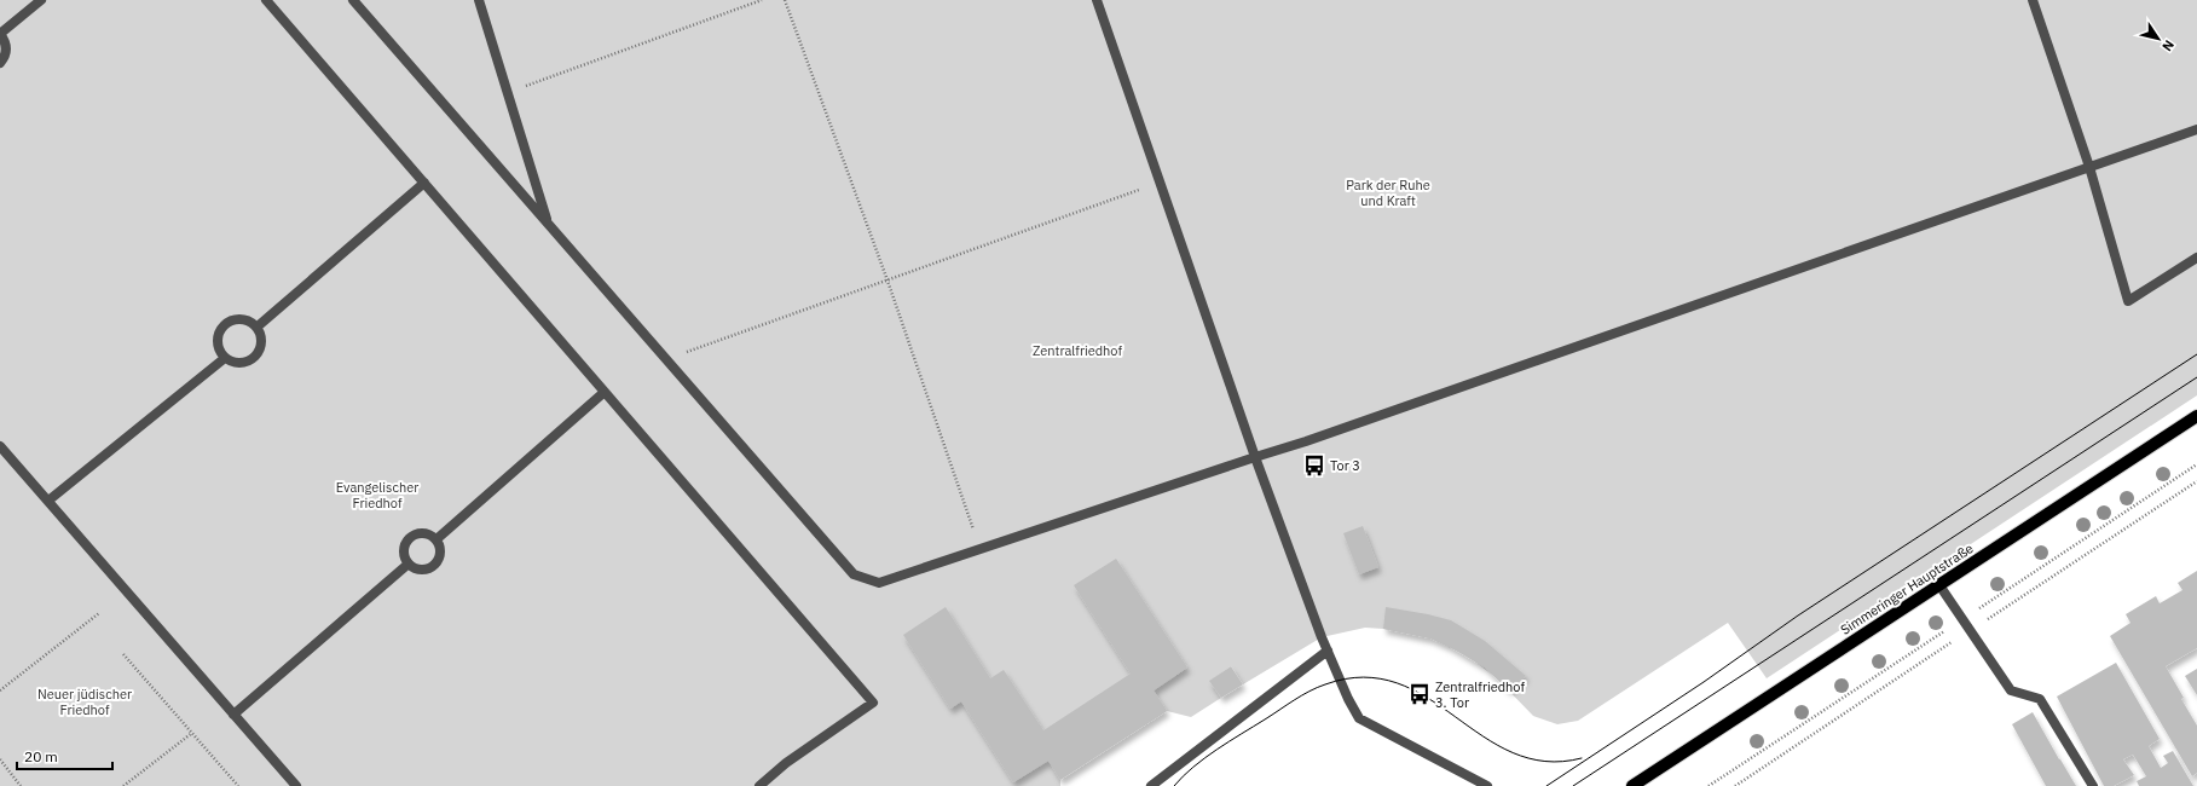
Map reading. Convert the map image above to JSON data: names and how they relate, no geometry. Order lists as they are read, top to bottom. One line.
{"streets":{"main road":["Simmeringer Hauptstraße"]},"parks":["Park der Ruhe und Kraft","Zentralfriedhof","Evangelischer Friedhof","Neuer jüdischer Friedhof"],"places":{"bus stop":["Tor 3","Zentralfriedhof 3. Tor"]},"scale_bar":"20 m","north":"bottom right"}
